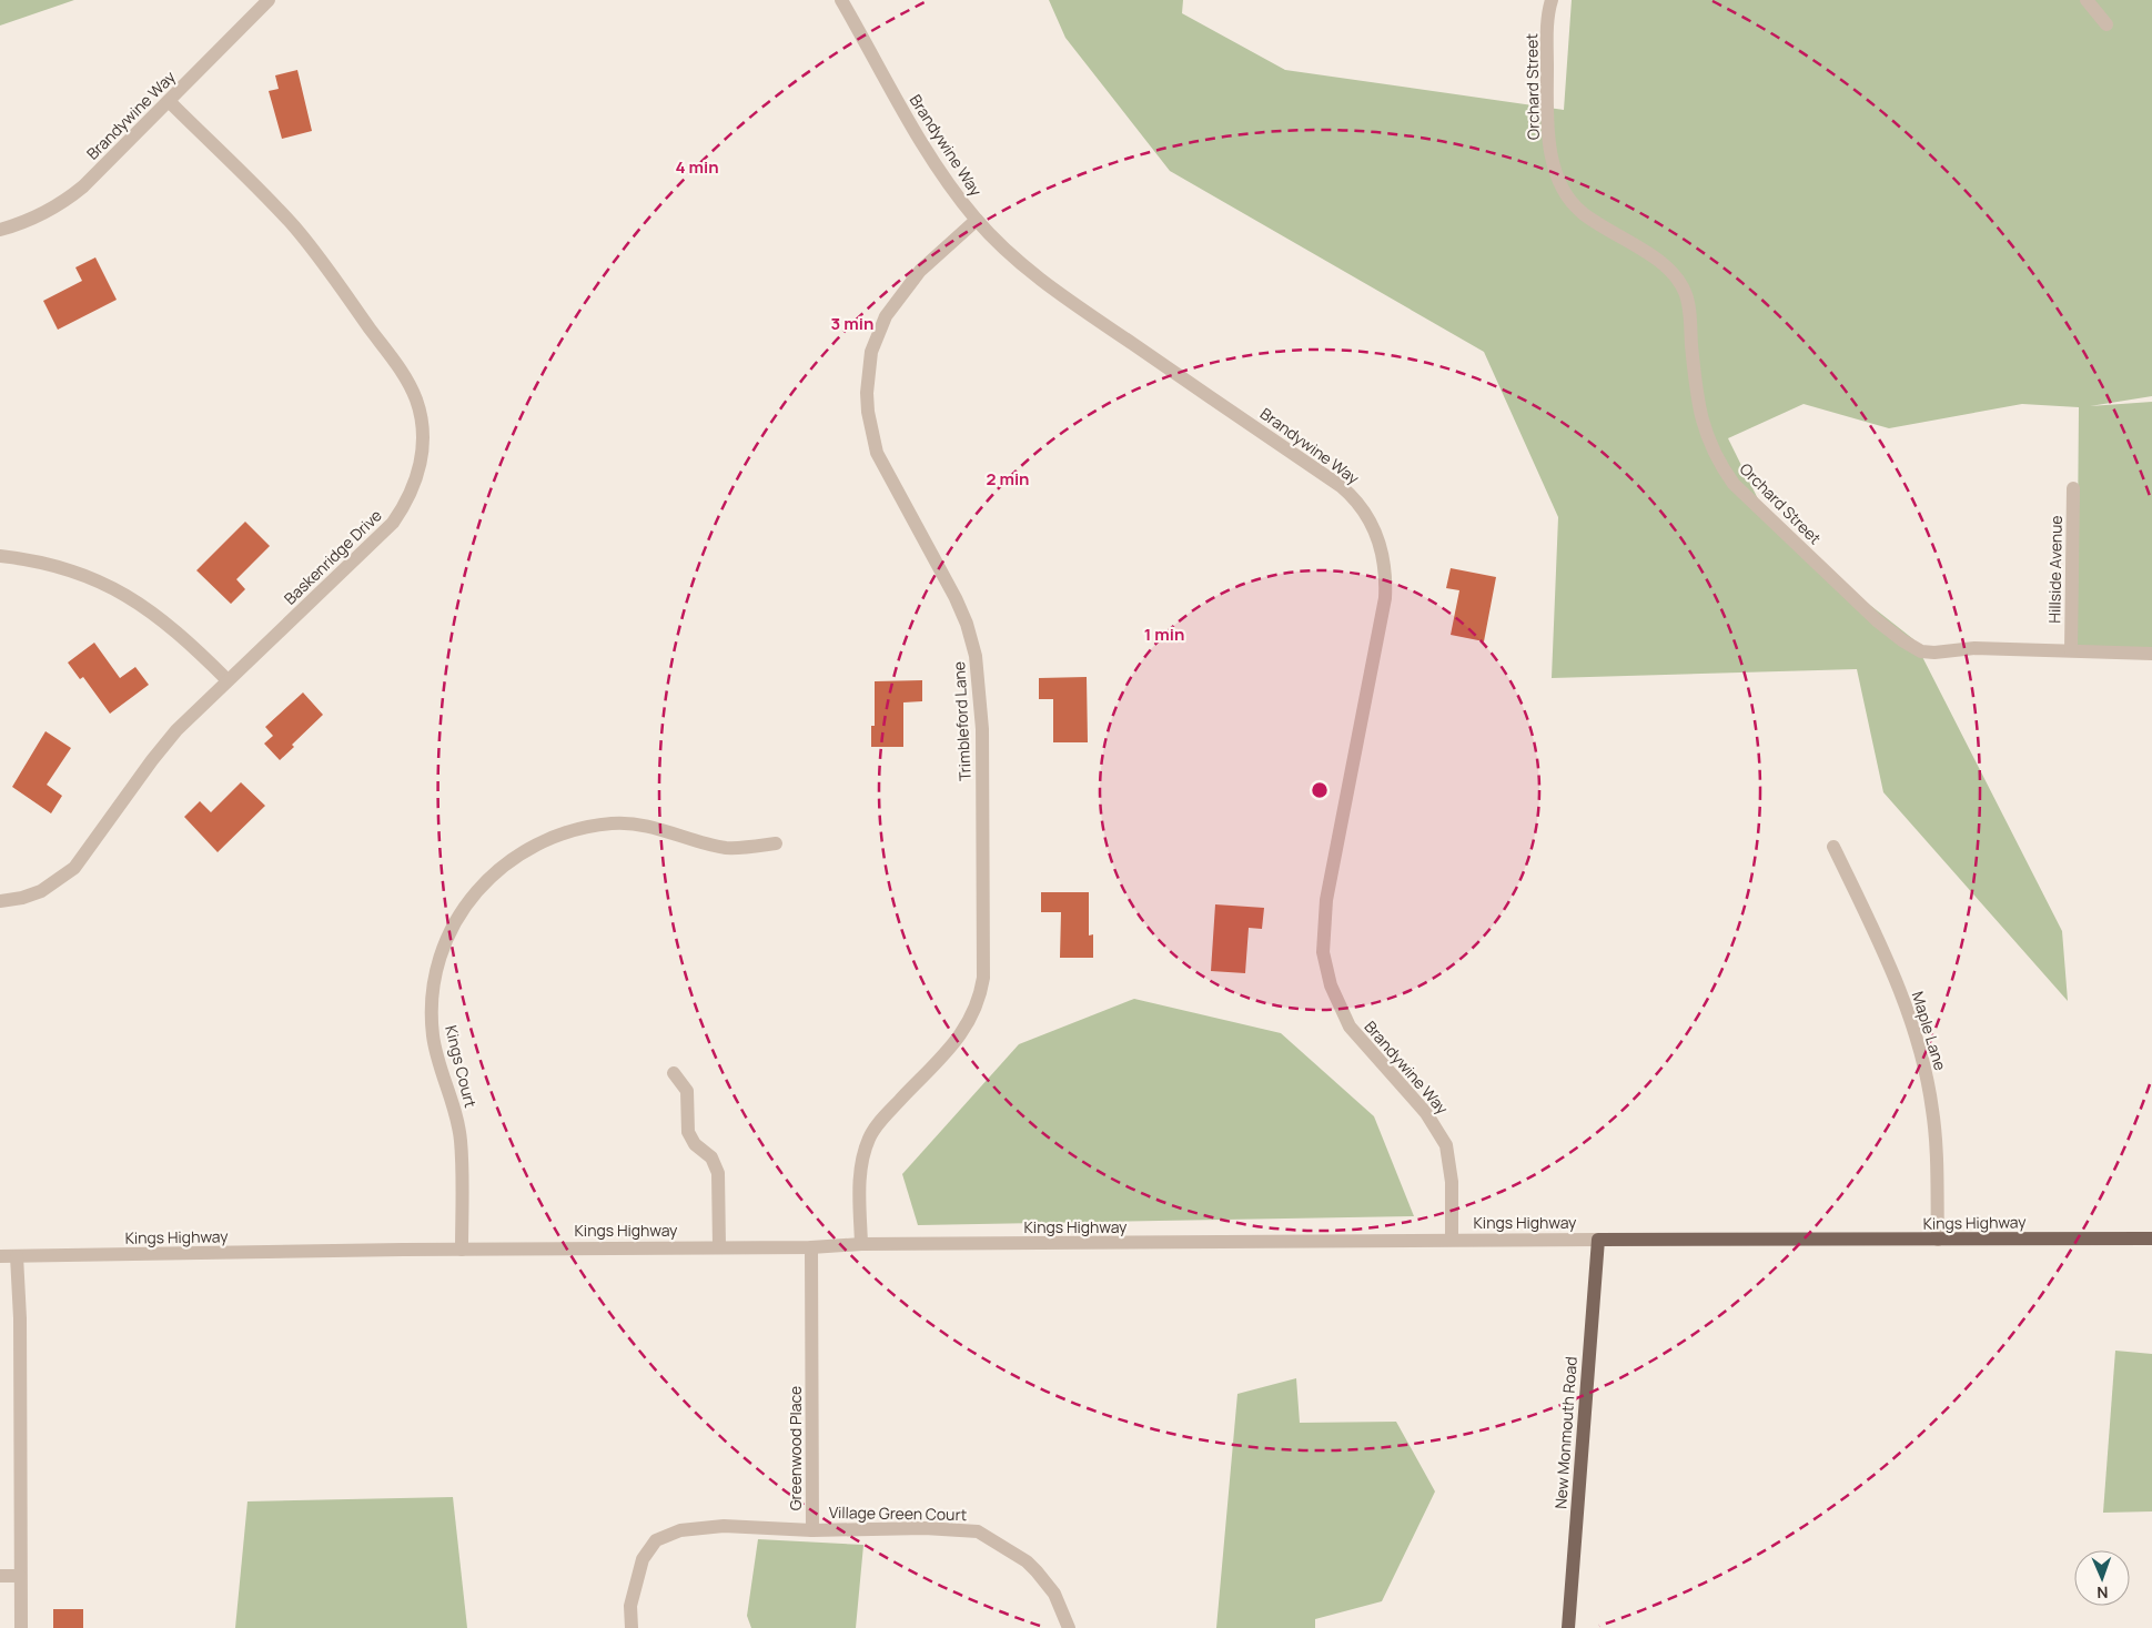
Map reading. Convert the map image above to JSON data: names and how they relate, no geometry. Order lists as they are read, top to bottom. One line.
{"streets":{"main road":["Kings Highway","New Monmouth Road"],"street":["Orchard Street","Brandywine Way","Baskenridge Drive","Hillside Avenue","Trimbleford Lane","Maple Lane","Kings Court","Greenwood Place","Village Green Court"]},"crossings":[["Orchard Street","Hillside Avenue"],["Brandywine Way","Baskenridge Drive"],["Brandywine Way","Trimbleford Lane"],["Brandywine Way","Kings Highway"],["Trimbleford Lane","Kings Highway"],["Maple Lane","Kings Highway"],["Kings Court","Kings Highway"],["Kings Highway","New Monmouth Road"],["Kings Highway","Greenwood Place"],["Greenwood Place","Village Green Court"]],"north":"bottom","rings":["4 min","3 min","2 min","1 min"]}
